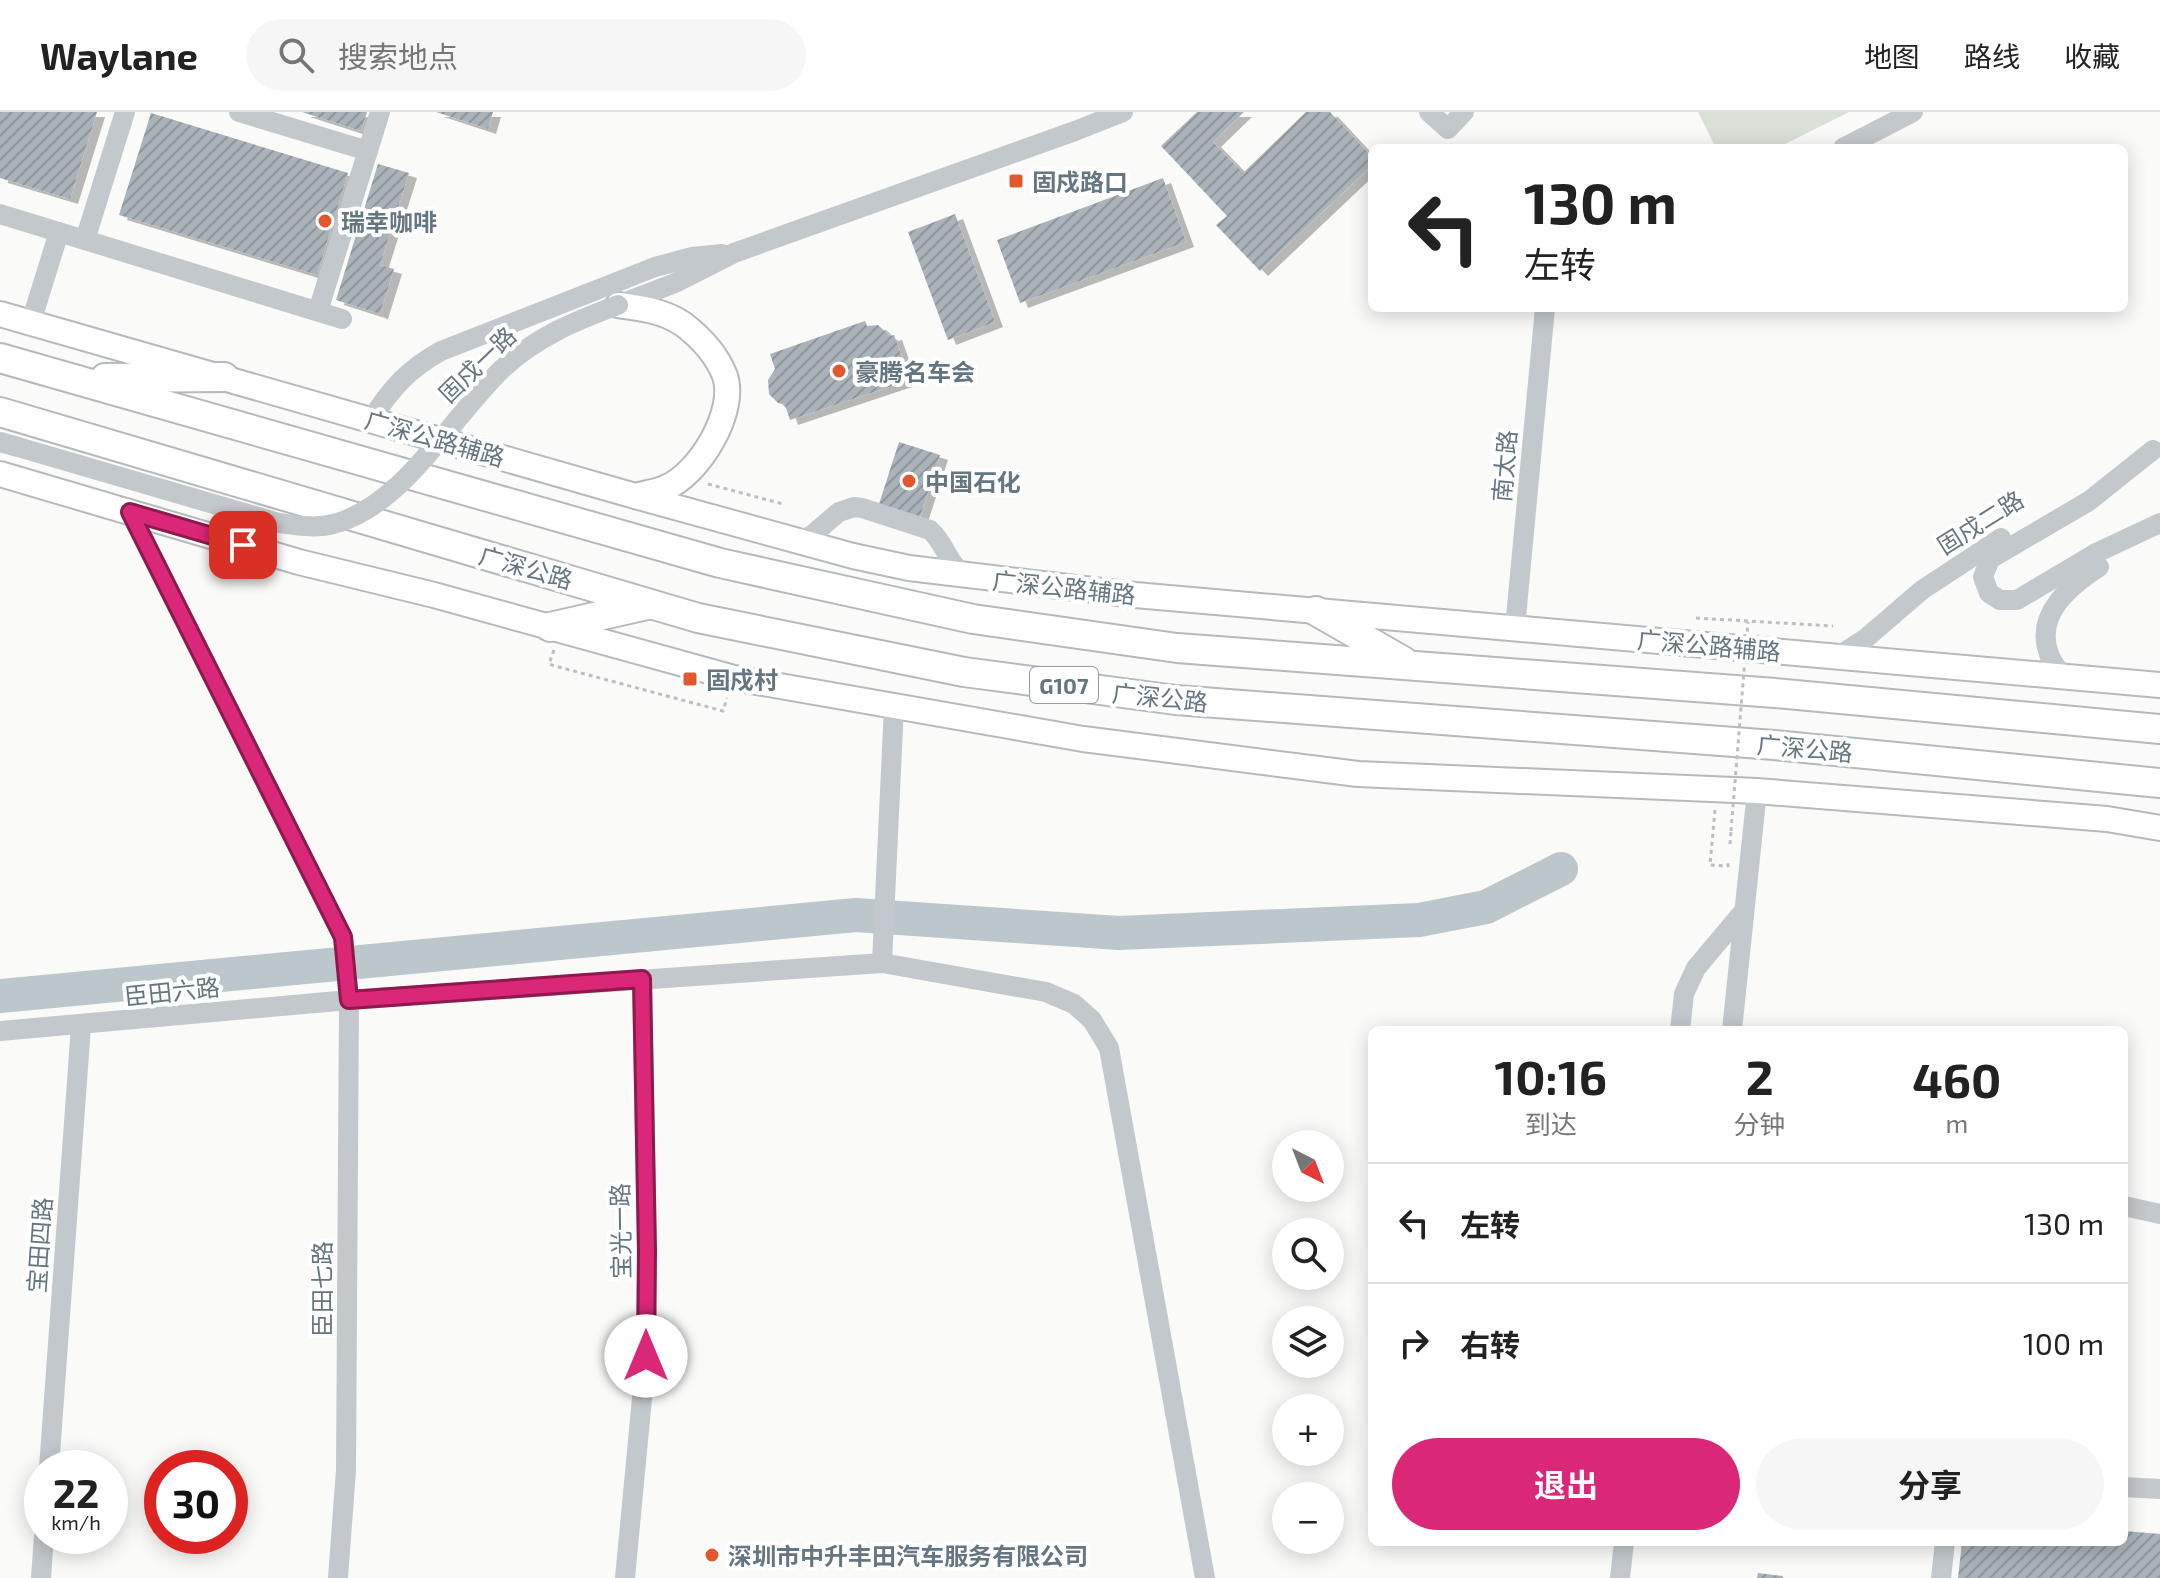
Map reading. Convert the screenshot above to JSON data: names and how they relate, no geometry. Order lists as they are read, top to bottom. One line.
{"streets":{"highway":["广深公路","G107"],"main road":["广深公路辅路"],"street":["固戍一路","南太路","固戍二路","臣田六路","宝光一路","宝田四路","臣田七路"]},"crossings":[["固戍一路","广深公路辅路"],["广深公路辅路","南太路"],["广深公路辅路","固戍二路"],["臣田六路","宝光一路"],["臣田六路","宝田四路"],["臣田六路","臣田七路"]],"places":{"transit":["固戍路口","固戍村"],"other":["瑞幸咖啡","豪腾名车会","中国石化","深圳市中升丰田汽车服务有限公司"]},"north":"bottom right","page":{"header":"Waylane","search":"搜索地点","nav":["地图","路线","收藏"],"turn":["130 m","左转"],"eta":["10:16","到达","2","分钟","460","m"],"map_buttons":["+","−"],"list":[{"name":"左转","value":"130 m"},{"name":"右转","value":"100 m"}],"buttons":["退出","分享"],"speed":"22 km/h","limit":"30"}}
